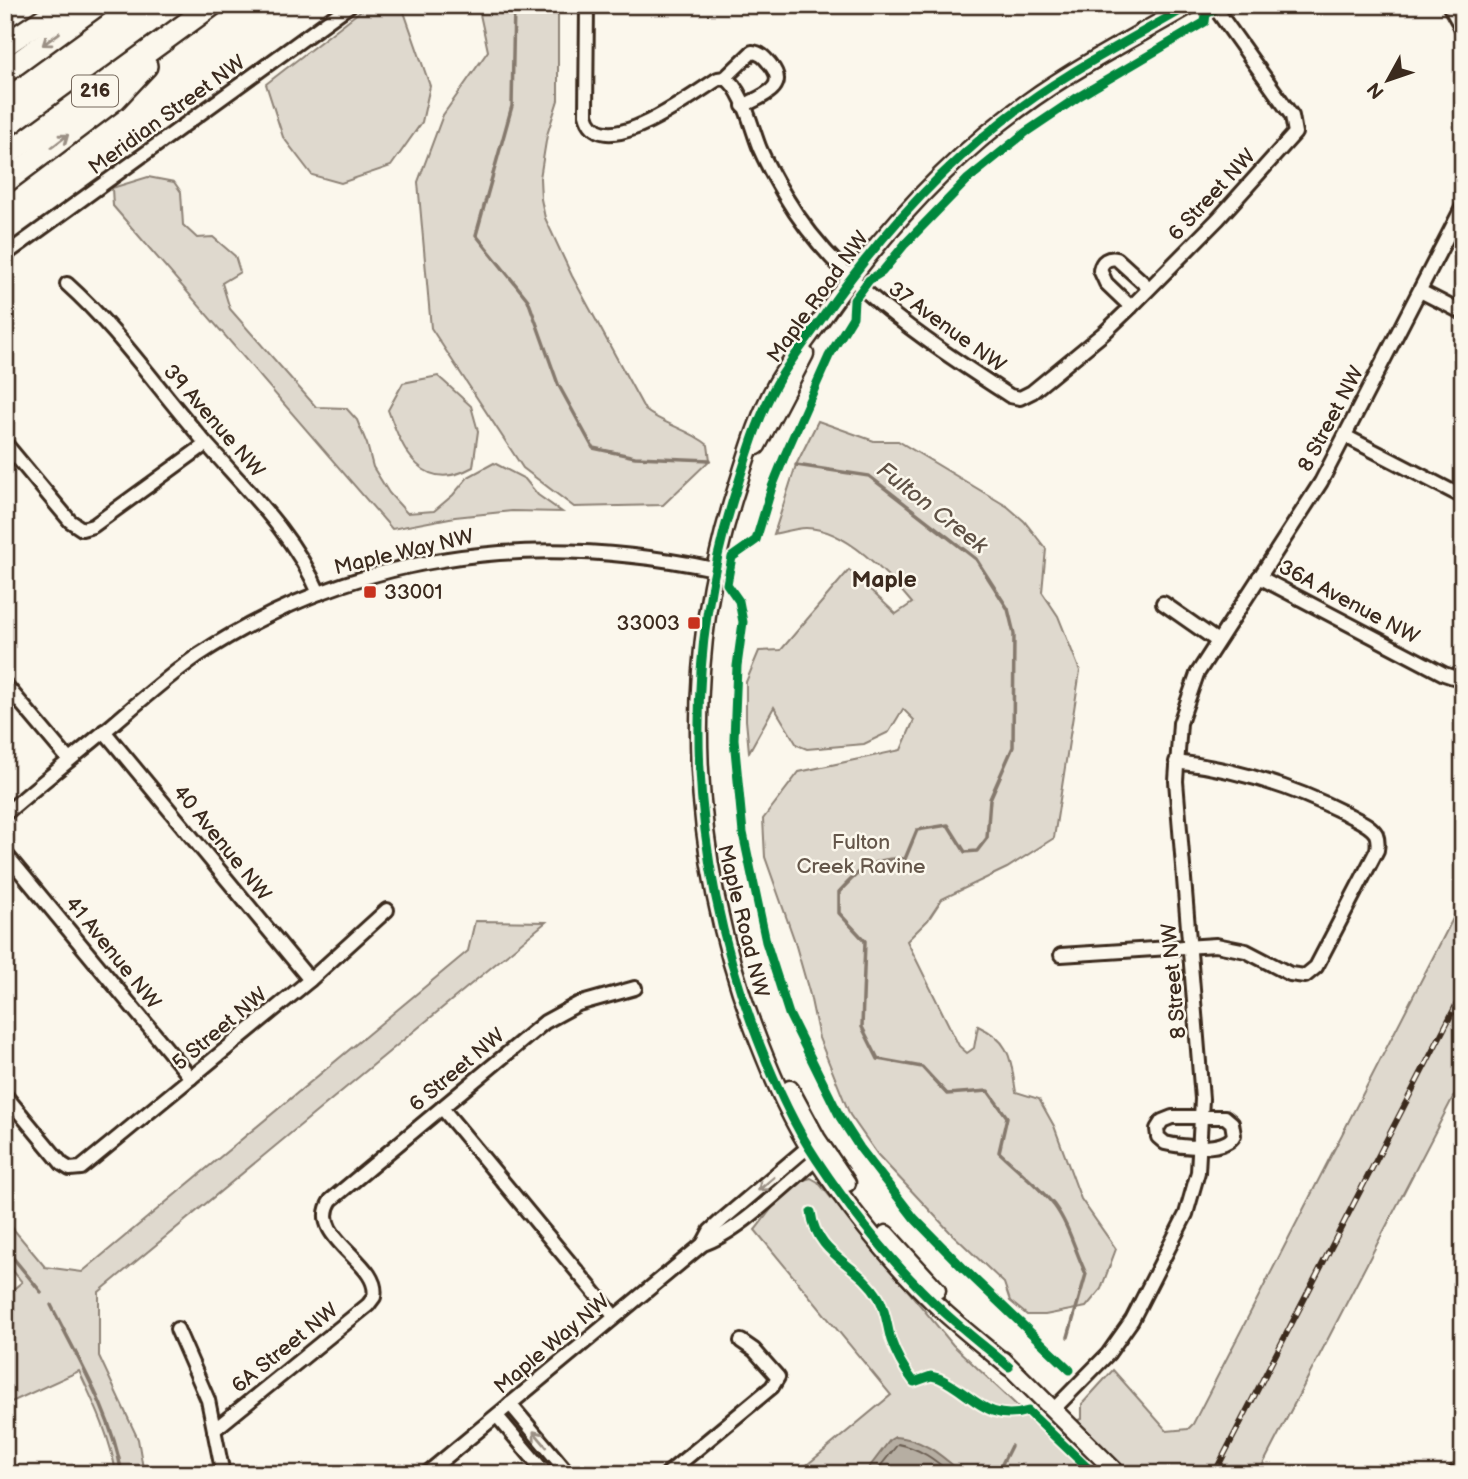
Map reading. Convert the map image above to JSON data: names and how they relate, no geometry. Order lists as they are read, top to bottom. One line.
{"streets":{"highway":["216"],"street":["Meridian Street NW","6 Street NW","Maple Road NW","37 Avenue NW","8 Street NW","39 Avenue NW","Maple Way NW","36A Avenue NW","40 Avenue NW","41 Avenue NW","5 Street NW","6A Street NW"]},"crossings":[["6 Street NW","37 Avenue NW"],["6 Street NW","6A Street NW"],["Maple Road NW","37 Avenue NW"],["Maple Road NW","8 Street NW"],["Maple Road NW","Maple Way NW"],["8 Street NW","36A Avenue NW"],["39 Avenue NW","Maple Way NW"],["Maple Way NW","40 Avenue NW"],["40 Avenue NW","5 Street NW"],["41 Avenue NW","5 Street NW"]],"districts":["Maple"],"water":["Fulton Creek"],"parks":["Fulton Creek Ravine"],"places":{"transit":["33001","33003"]},"north":"bottom left"}
